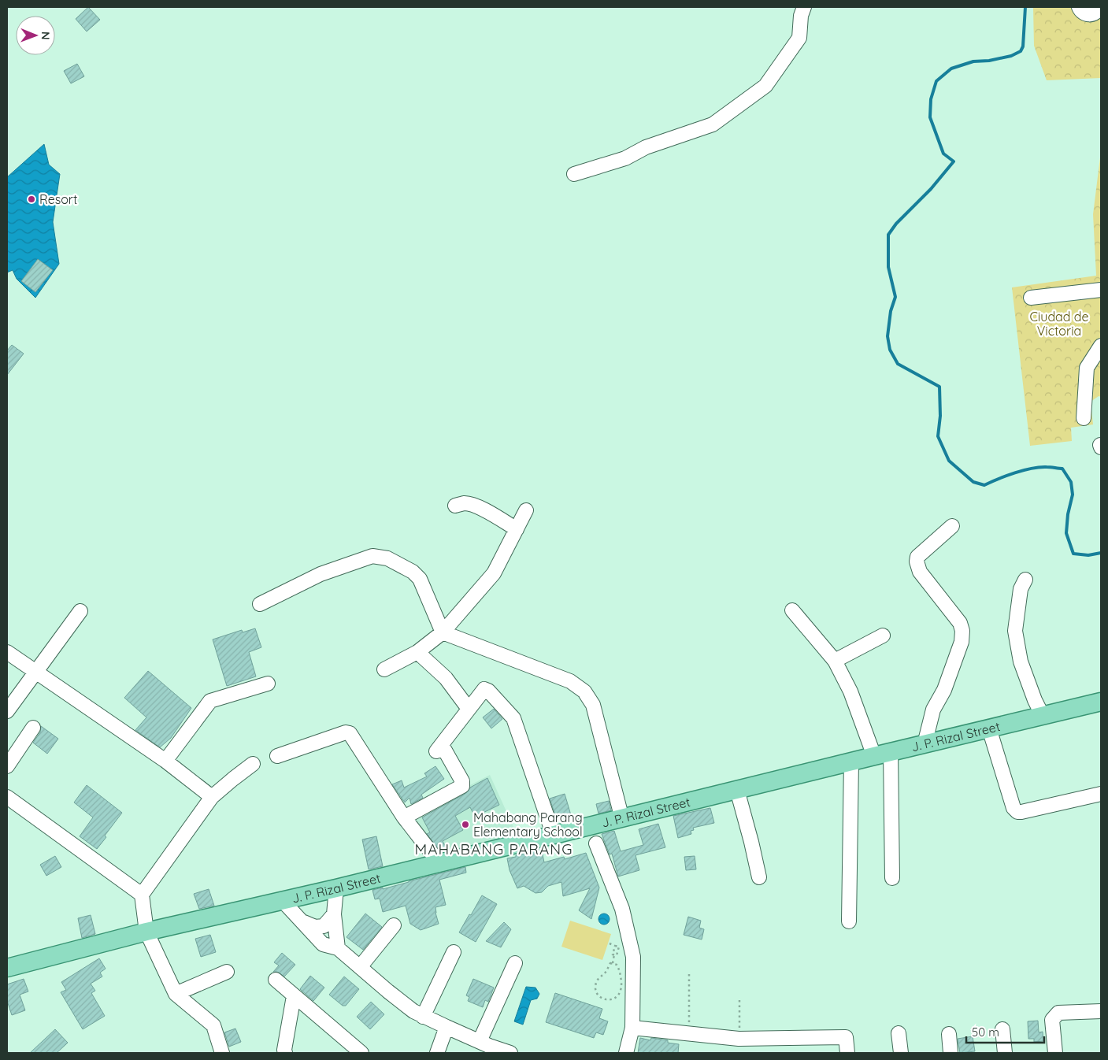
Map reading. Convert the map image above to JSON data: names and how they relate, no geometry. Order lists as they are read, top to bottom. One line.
{"streets":{"main road":["J. P. Rizal Street"]},"districts":["MAHABANG PARANG"],"parks":["Ciudad de Victoria"],"places":["Resort","Mahabang Parang Elementary School"],"scale_bar":"50 m","north":"right"}
